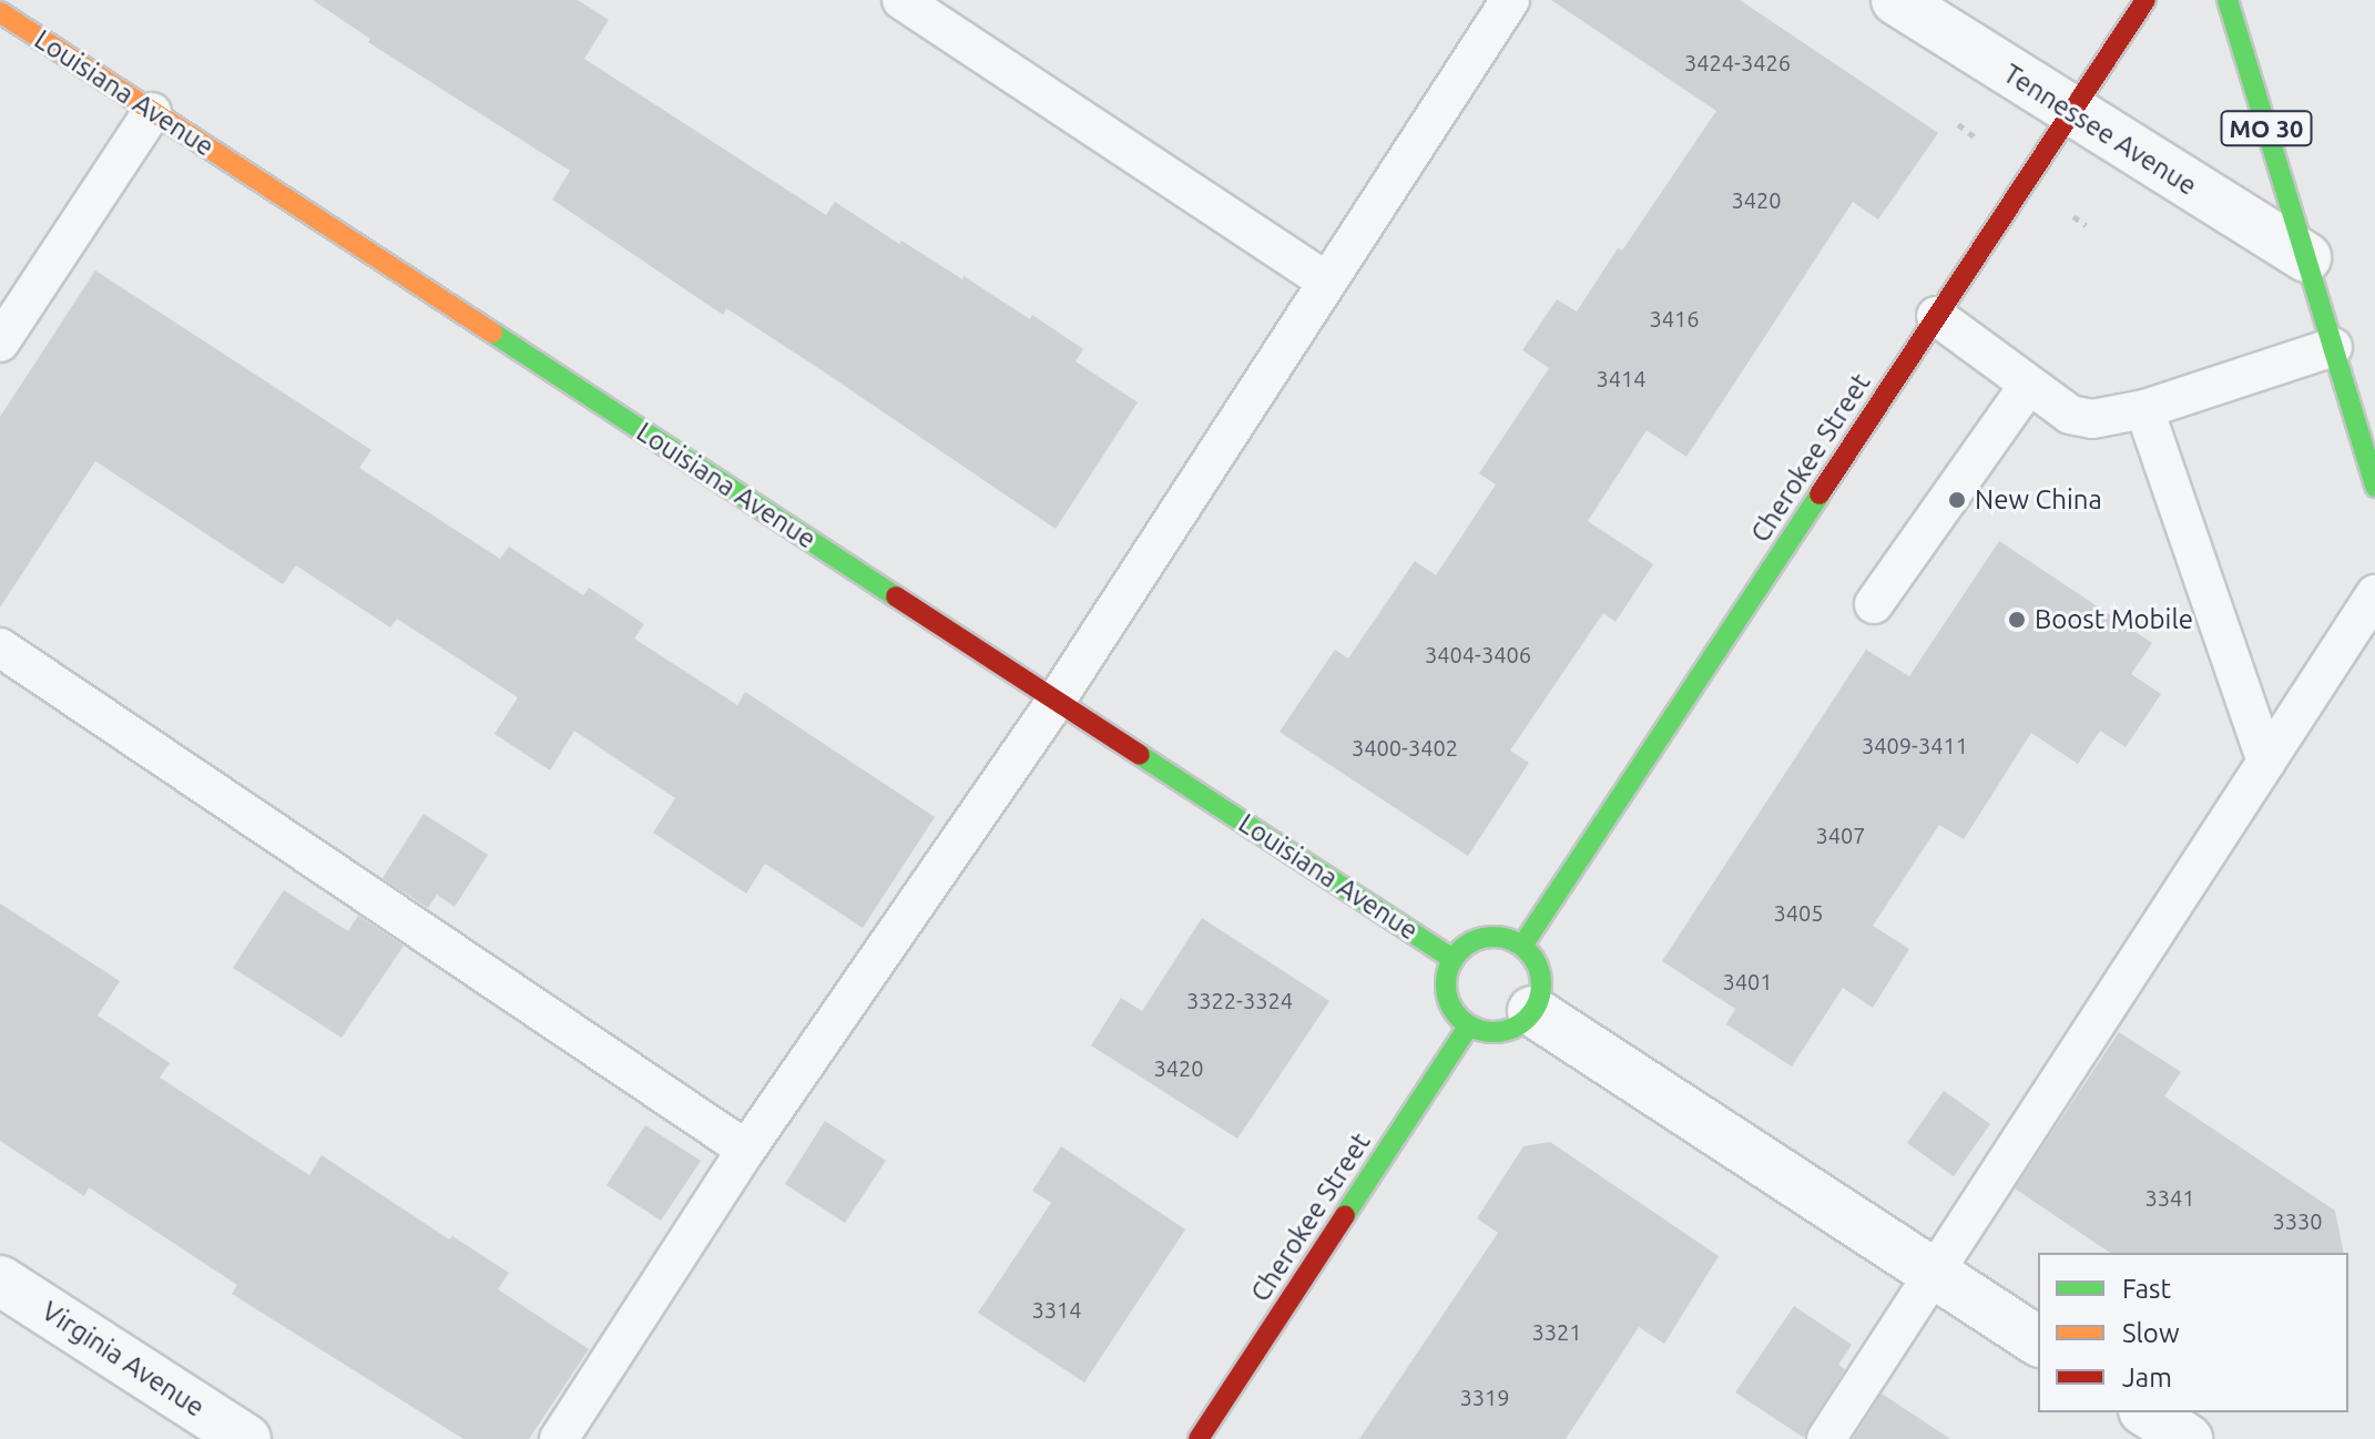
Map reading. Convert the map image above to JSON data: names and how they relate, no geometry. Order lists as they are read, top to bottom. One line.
{"streets":{"street":["Louisiana Avenue","MO 30","Tennessee Avenue","Cherokee Street","Virginia Avenue"]},"crossings":[["Louisiana Avenue","Cherokee Street"],["MO 30","Tennessee Avenue"],["Tennessee Avenue","Cherokee Street"]],"places":["New China","Boost Mobile"],"house_numbers":["3424-3426","3420","3416","3414","3404-3406","3409-3411","3400-3402","3407","3405","3401","3322-3324","3420","3341","3330","3314","3321","3319"],"legend":["Fast","Slow","Jam"]}
